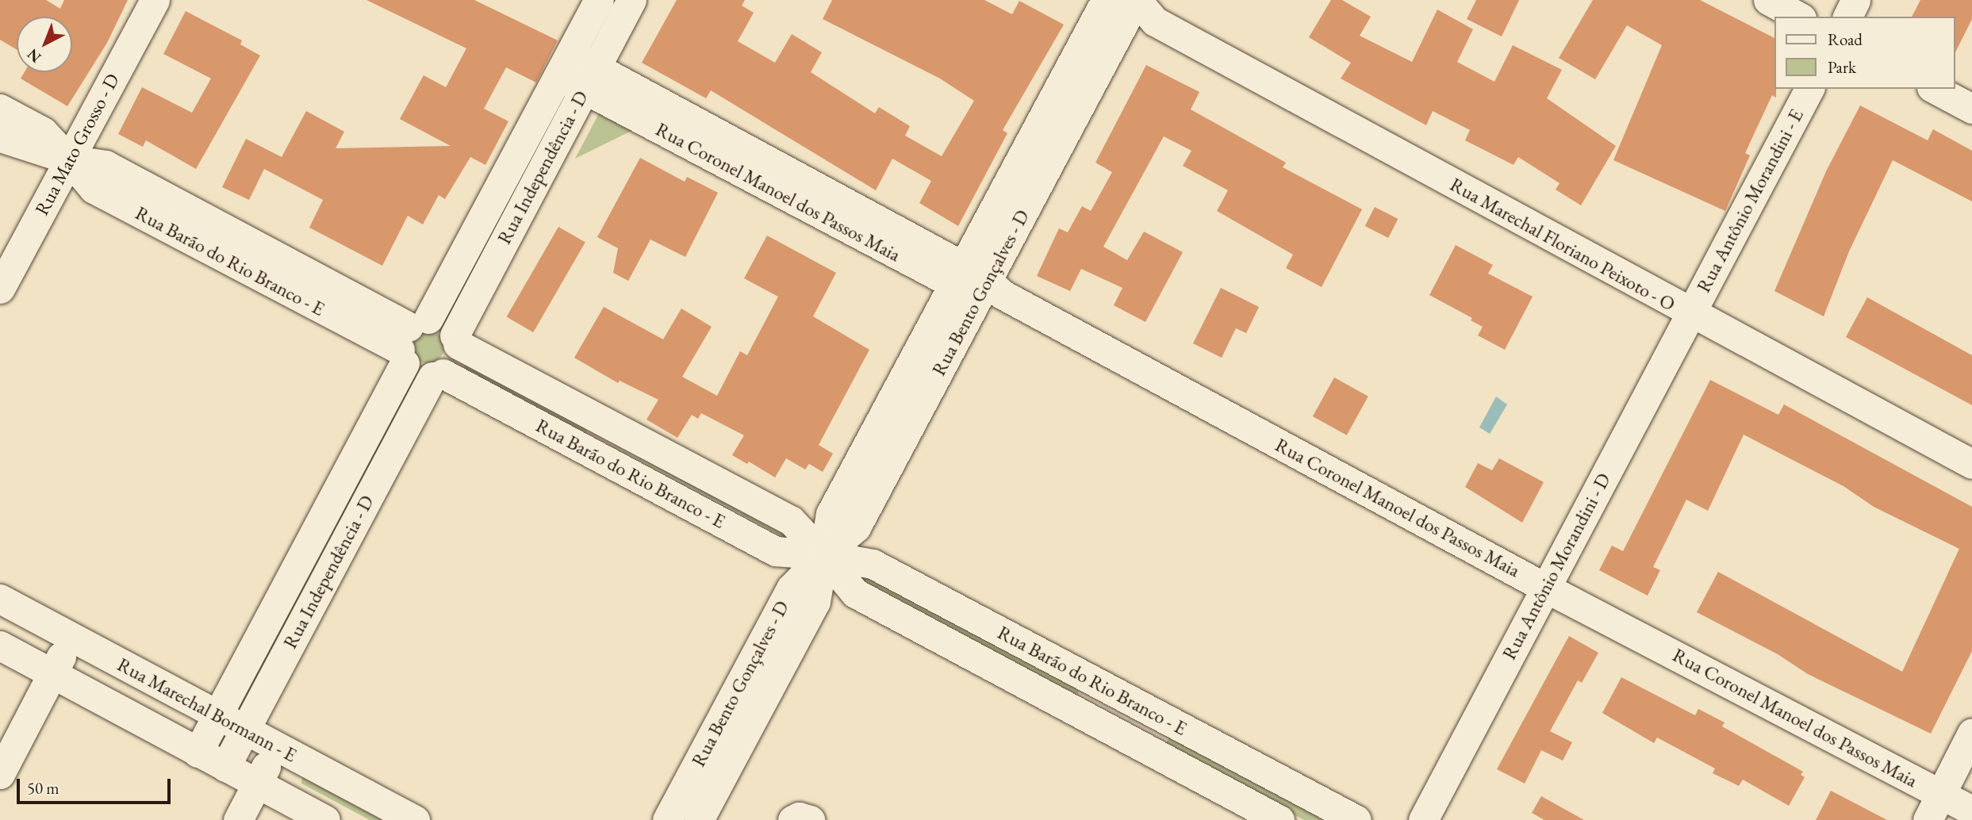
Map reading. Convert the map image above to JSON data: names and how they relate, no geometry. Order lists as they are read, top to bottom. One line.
{"streets":{"street":["Rua Mato Grosso - D","Rua Independência - D","Rua Coronel Manoel dos Passos Maia","Rua Antônio Morandini - E","Rua Marechal Floriano Peixoto - O","Rua Barão do Rio Branco - E","Rua Bento Gonçalves - D","Rua Antônio Morandini - D","Rua Marechal Bormann - E"]},"crossings":[["Rua Mato Grosso - D","Rua Barão do Rio Branco - E"],["Rua Independência - D","Rua Coronel Manoel dos Passos Maia"],["Rua Independência - D","Rua Barão do Rio Branco - E"],["Rua Independência - D","Rua Marechal Bormann - E"],["Rua Coronel Manoel dos Passos Maia","Rua Bento Gonçalves - D"],["Rua Coronel Manoel dos Passos Maia","Rua Antônio Morandini - D"],["Rua Antônio Morandini - E","Rua Marechal Floriano Peixoto - O"],["Rua Antônio Morandini - E","Rua Antônio Morandini - D"],["Rua Marechal Floriano Peixoto - O","Rua Bento Gonçalves - D"],["Rua Marechal Floriano Peixoto - O","Rua Antônio Morandini - D"],["Rua Barão do Rio Branco - E","Rua Bento Gonçalves - D"]],"legend":["Road","Park"],"scale_bar":"50 m","north":"bottom left"}
